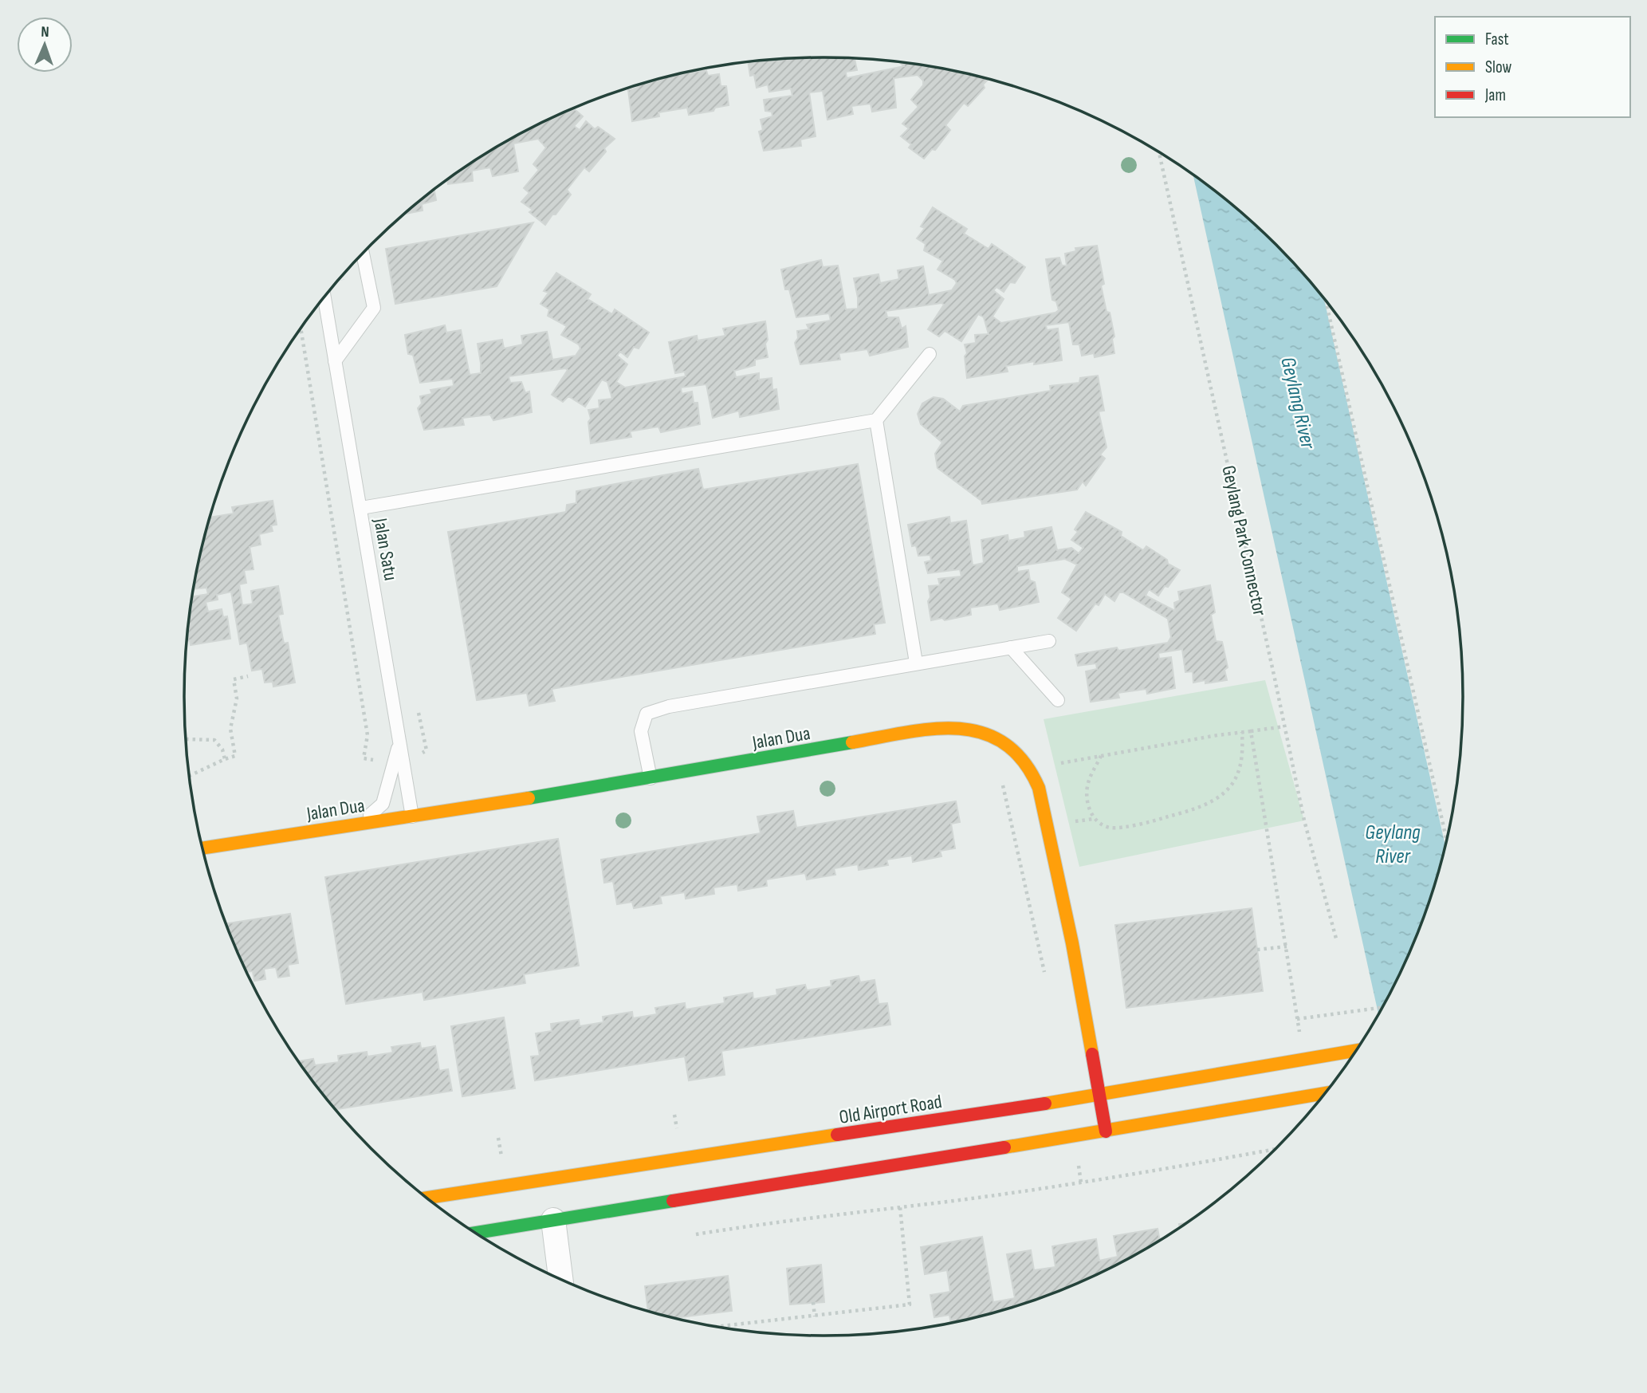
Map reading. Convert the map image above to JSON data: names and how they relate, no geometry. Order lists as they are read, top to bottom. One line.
{"streets":{"main road":["Jalan Dua","Old Airport Road"],"lane":["Jalan Satu"],"path":["Geylang Park Connector"]},"crossings":[["Jalan Satu","Jalan Dua"],["Jalan Dua","Old Airport Road"]],"water":["Geylang River"],"legend":["Fast","Slow","Jam"],"north":"top"}
